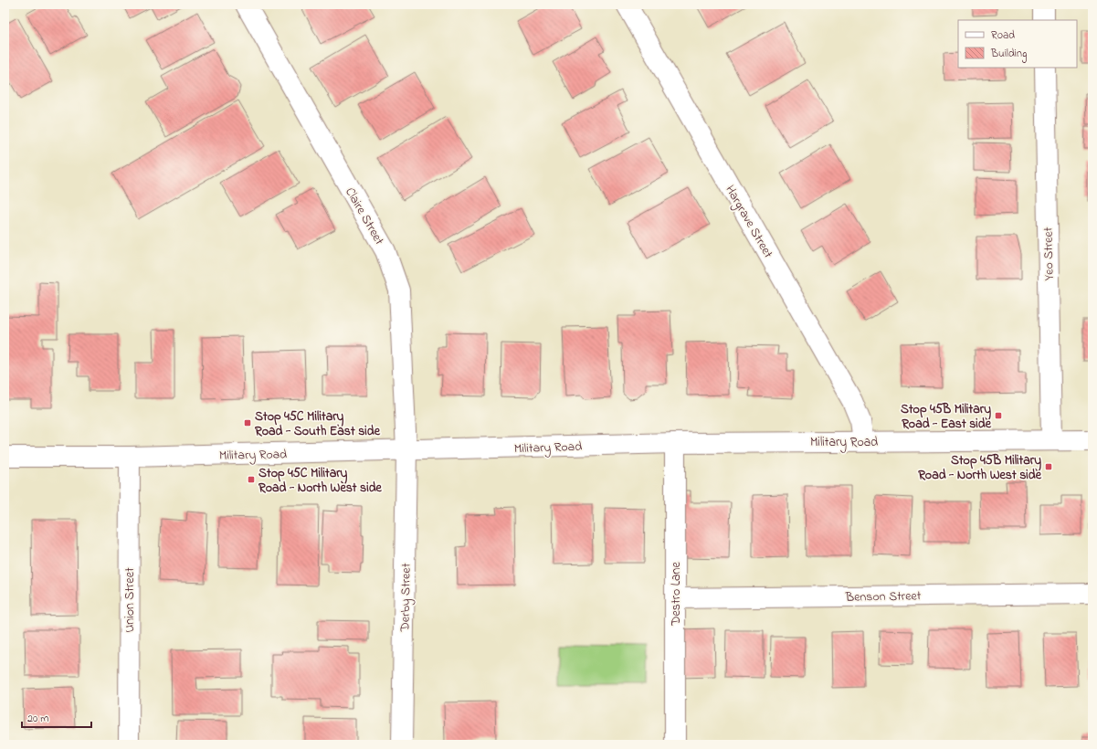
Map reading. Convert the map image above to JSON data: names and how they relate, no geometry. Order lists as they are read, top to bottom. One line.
{"streets":{"street":["Claire Street","Hargrave Street","Yeo Street","Military Road","Destro Lane","Benson Street","Derby Street","Union Street"]},"crossings":[["Claire Street","Military Road"],["Claire Street","Derby Street"],["Hargrave Street","Military Road"],["Yeo Street","Military Road"],["Military Road","Destro Lane"],["Military Road","Derby Street"],["Military Road","Union Street"],["Destro Lane","Benson Street"]],"places":{"transit":["Stop 45B Military Road - East side","Stop 45C Military Road - South East side","Stop 45B Military Road - North West side","Stop 45C Military Road - North West side"]},"legend":["Road","Building"],"scale_bar":"20 m"}
